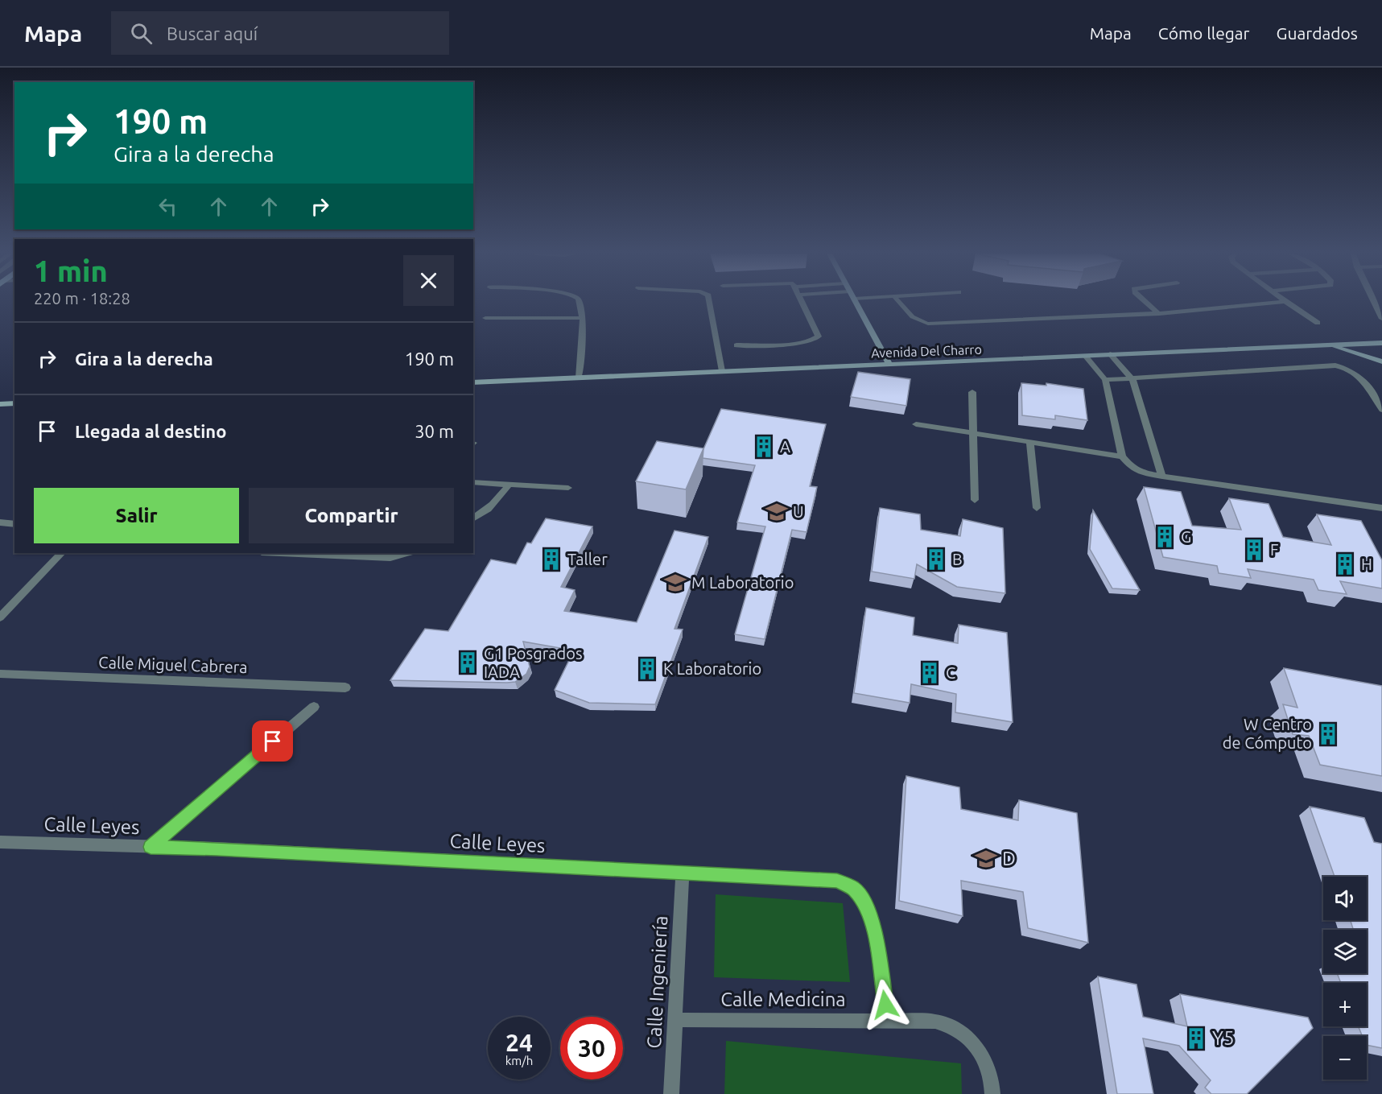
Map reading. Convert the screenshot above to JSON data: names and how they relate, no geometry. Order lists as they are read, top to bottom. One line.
{"streets":{"street":["Avenida Del Charro","Calle Miguel Cabrera","Calle Leyes","Calle Ingeniería","Calle Medicina"]},"crossings":[["Calle Leyes","Calle Ingeniería"],["Calle Leyes","Calle Medicina"],["Calle Ingeniería","Calle Medicina"]],"places":{"building":["A","G","F","Taller","B","H","G1 Posgrados IADA","K Laboratorio","C","W Centro de Cómputo","Y5"],"school or university":["U","M Laboratorio","D"]},"page":{"header":"Mapa","search":"Buscar aquí","nav":["Mapa","Cómo llegar","Guardados"],"turn":["190 m","Gira a la derecha"],"heading":["1 min","220 m · 18:28"],"list":[{"name":"Gira a la derecha","value":"190 m"},{"name":"Llegada al destino","value":"30 m"}],"buttons":["Salir","Compartir"],"map_buttons":["+","−"],"speed":"24 km/h","limit":"30"}}
